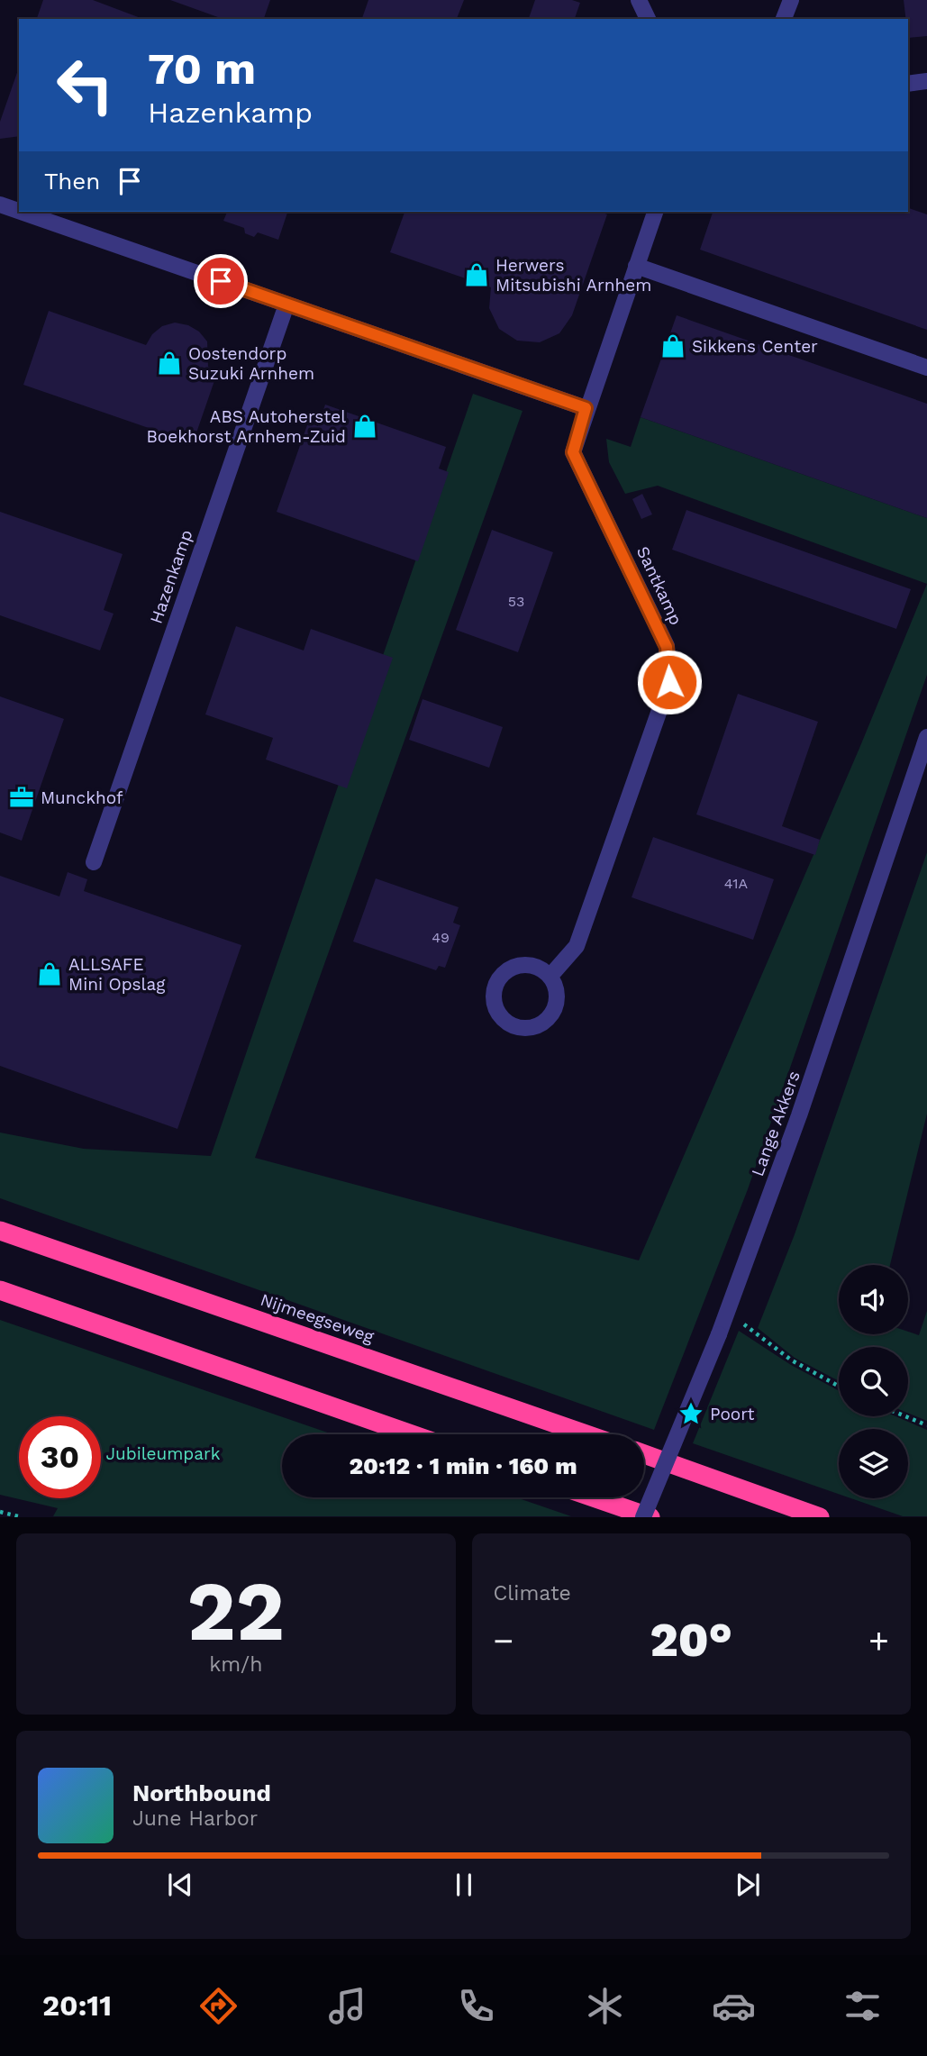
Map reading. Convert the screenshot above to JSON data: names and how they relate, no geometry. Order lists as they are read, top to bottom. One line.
{"streets":{"highway":["Nijmeegseweg"],"street":["Hazenkamp","Santkamp","Lange Akkers"]},"parks":["Jubileumpark"],"places":{"shop":["Herwers Mitsubishi Arnhem","Sikkens Center","Oostendorp Suzuki Arnhem","ABS Autoherstel Boekhorst Arnhem-Zuid","ALLSAFE Mini Opslag"],"office":["Munckhof"],"place":["Poort"]},"house_numbers":["53","41A","49"],"page":{"turn":["70 m","Hazenkamp"],"then":"Then","limit":"30","trip":"20:12 · 1 min · 160 m","tile":[["22","km/h"],"Climate"],"heat":["−","20°","+"],"song":["Northbound","June Harbor"],"tabs":"20:11"}}
